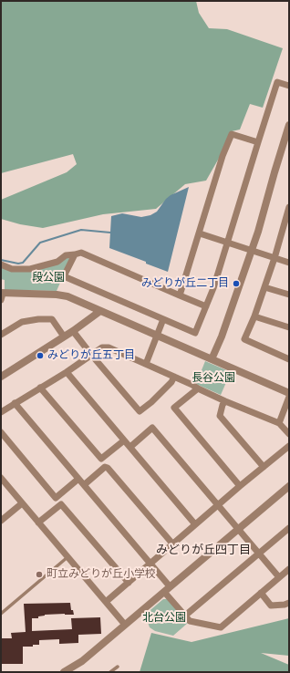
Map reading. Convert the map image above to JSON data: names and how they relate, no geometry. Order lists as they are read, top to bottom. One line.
{"districts":["みどりが丘四丁目"],"parks":["段公園","長谷公園","北台公園"],"places":["みどりが丘二丁目","みどりが丘五丁目","町立みどりが丘小学校"]}
